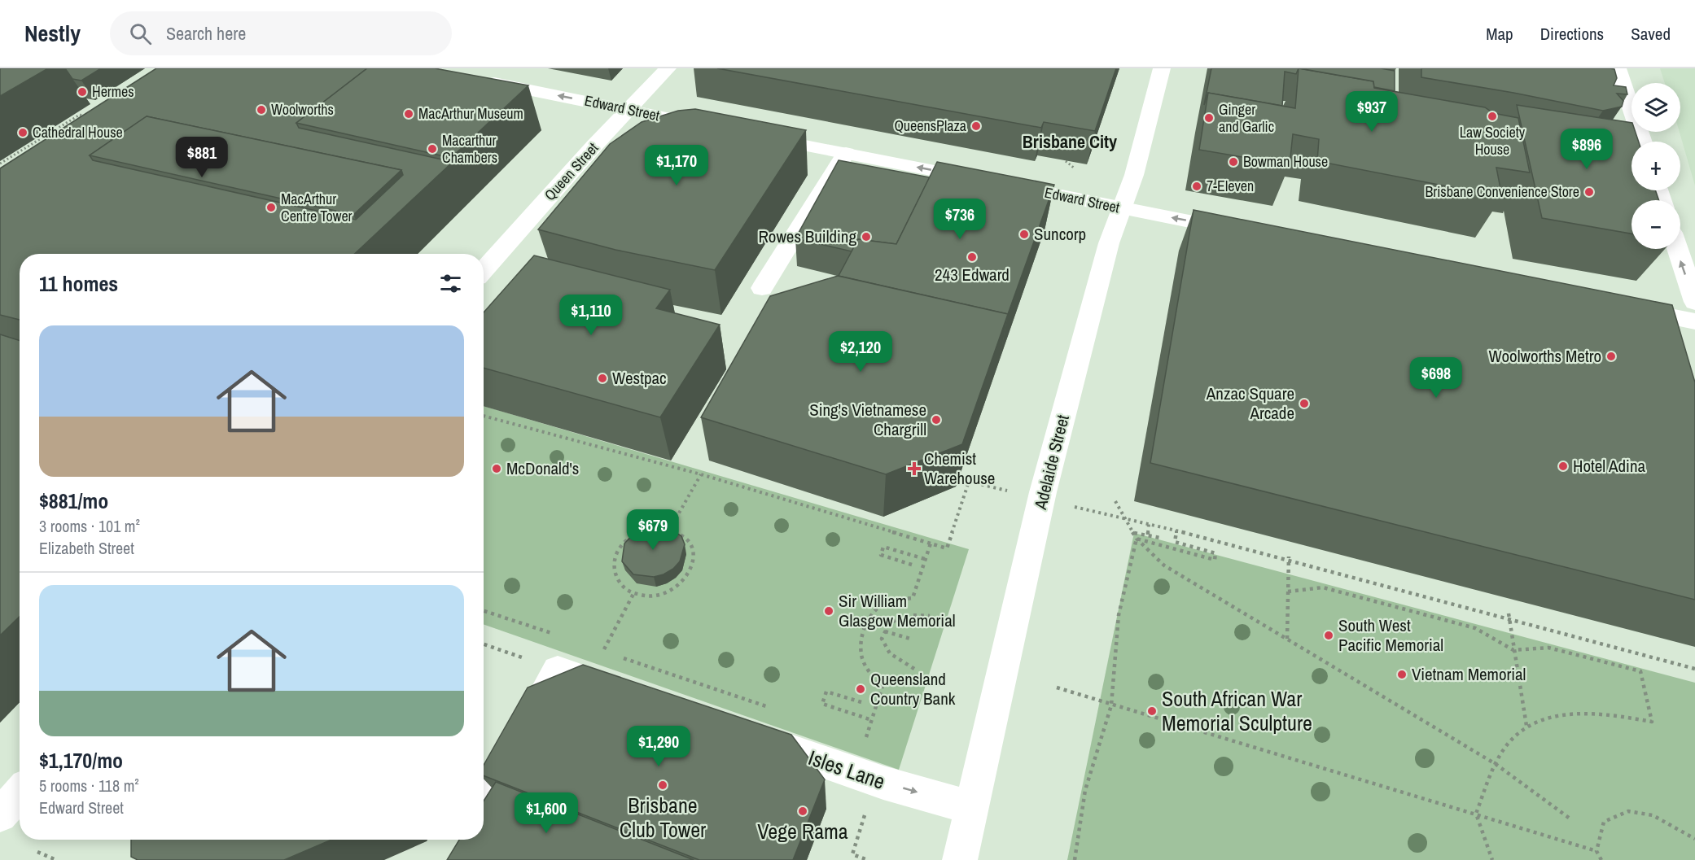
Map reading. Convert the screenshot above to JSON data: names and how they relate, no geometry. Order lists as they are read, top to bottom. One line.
{"streets":{"street":["Edward Street","Queen Street","Adelaide Street","Isles Lane"]},"crossings":[["Edward Street","Queen Street"],["Edward Street","Adelaide Street"],["Adelaide Street","Isles Lane"]],"one_way":["Edward Street","Isles Lane"],"districts":["Brisbane City"],"places":{"other":["Hermes","Woolworths","MacArthur Museum","Law Society House","Ginger and Garlic","QueensPlaza","Cathedral House","Macarthur Chambers","Bowman House","7-Eleven","Brisbane Convenience Store","MacArthur Centre Tower","Suncorp","Rowes Building","243 Edward","Woolworths Metro","Westpac","Anzac Square Arcade","Sing's Vietnamese Chargrill","Hotel Adina","McDonald's","Sir William Glasgow Memorial","South West Pacific Memorial","Vietnam Memorial","Queensland Country Bank","South African War Memorial Sculpture","Brisbane Club Tower","Vege Rama"],"health":["Chemist Warehouse"]},"page":{"header":"Nestly","search":"Search here","nav":["Map","Directions","Saved"],"map_buttons":["+","−"],"price":["$937","$896","$881","$1,170","$736","$1,110","$2,120","$698","$679","$1,290","$1,600"],"heading":"11 homes","list":[{"name":"$881/mo","note":"3 rooms · 101 m² · Elizabeth Street"},{"name":"$1,170/mo","note":"5 rooms · 118 m² · Edward Street"}]}}
